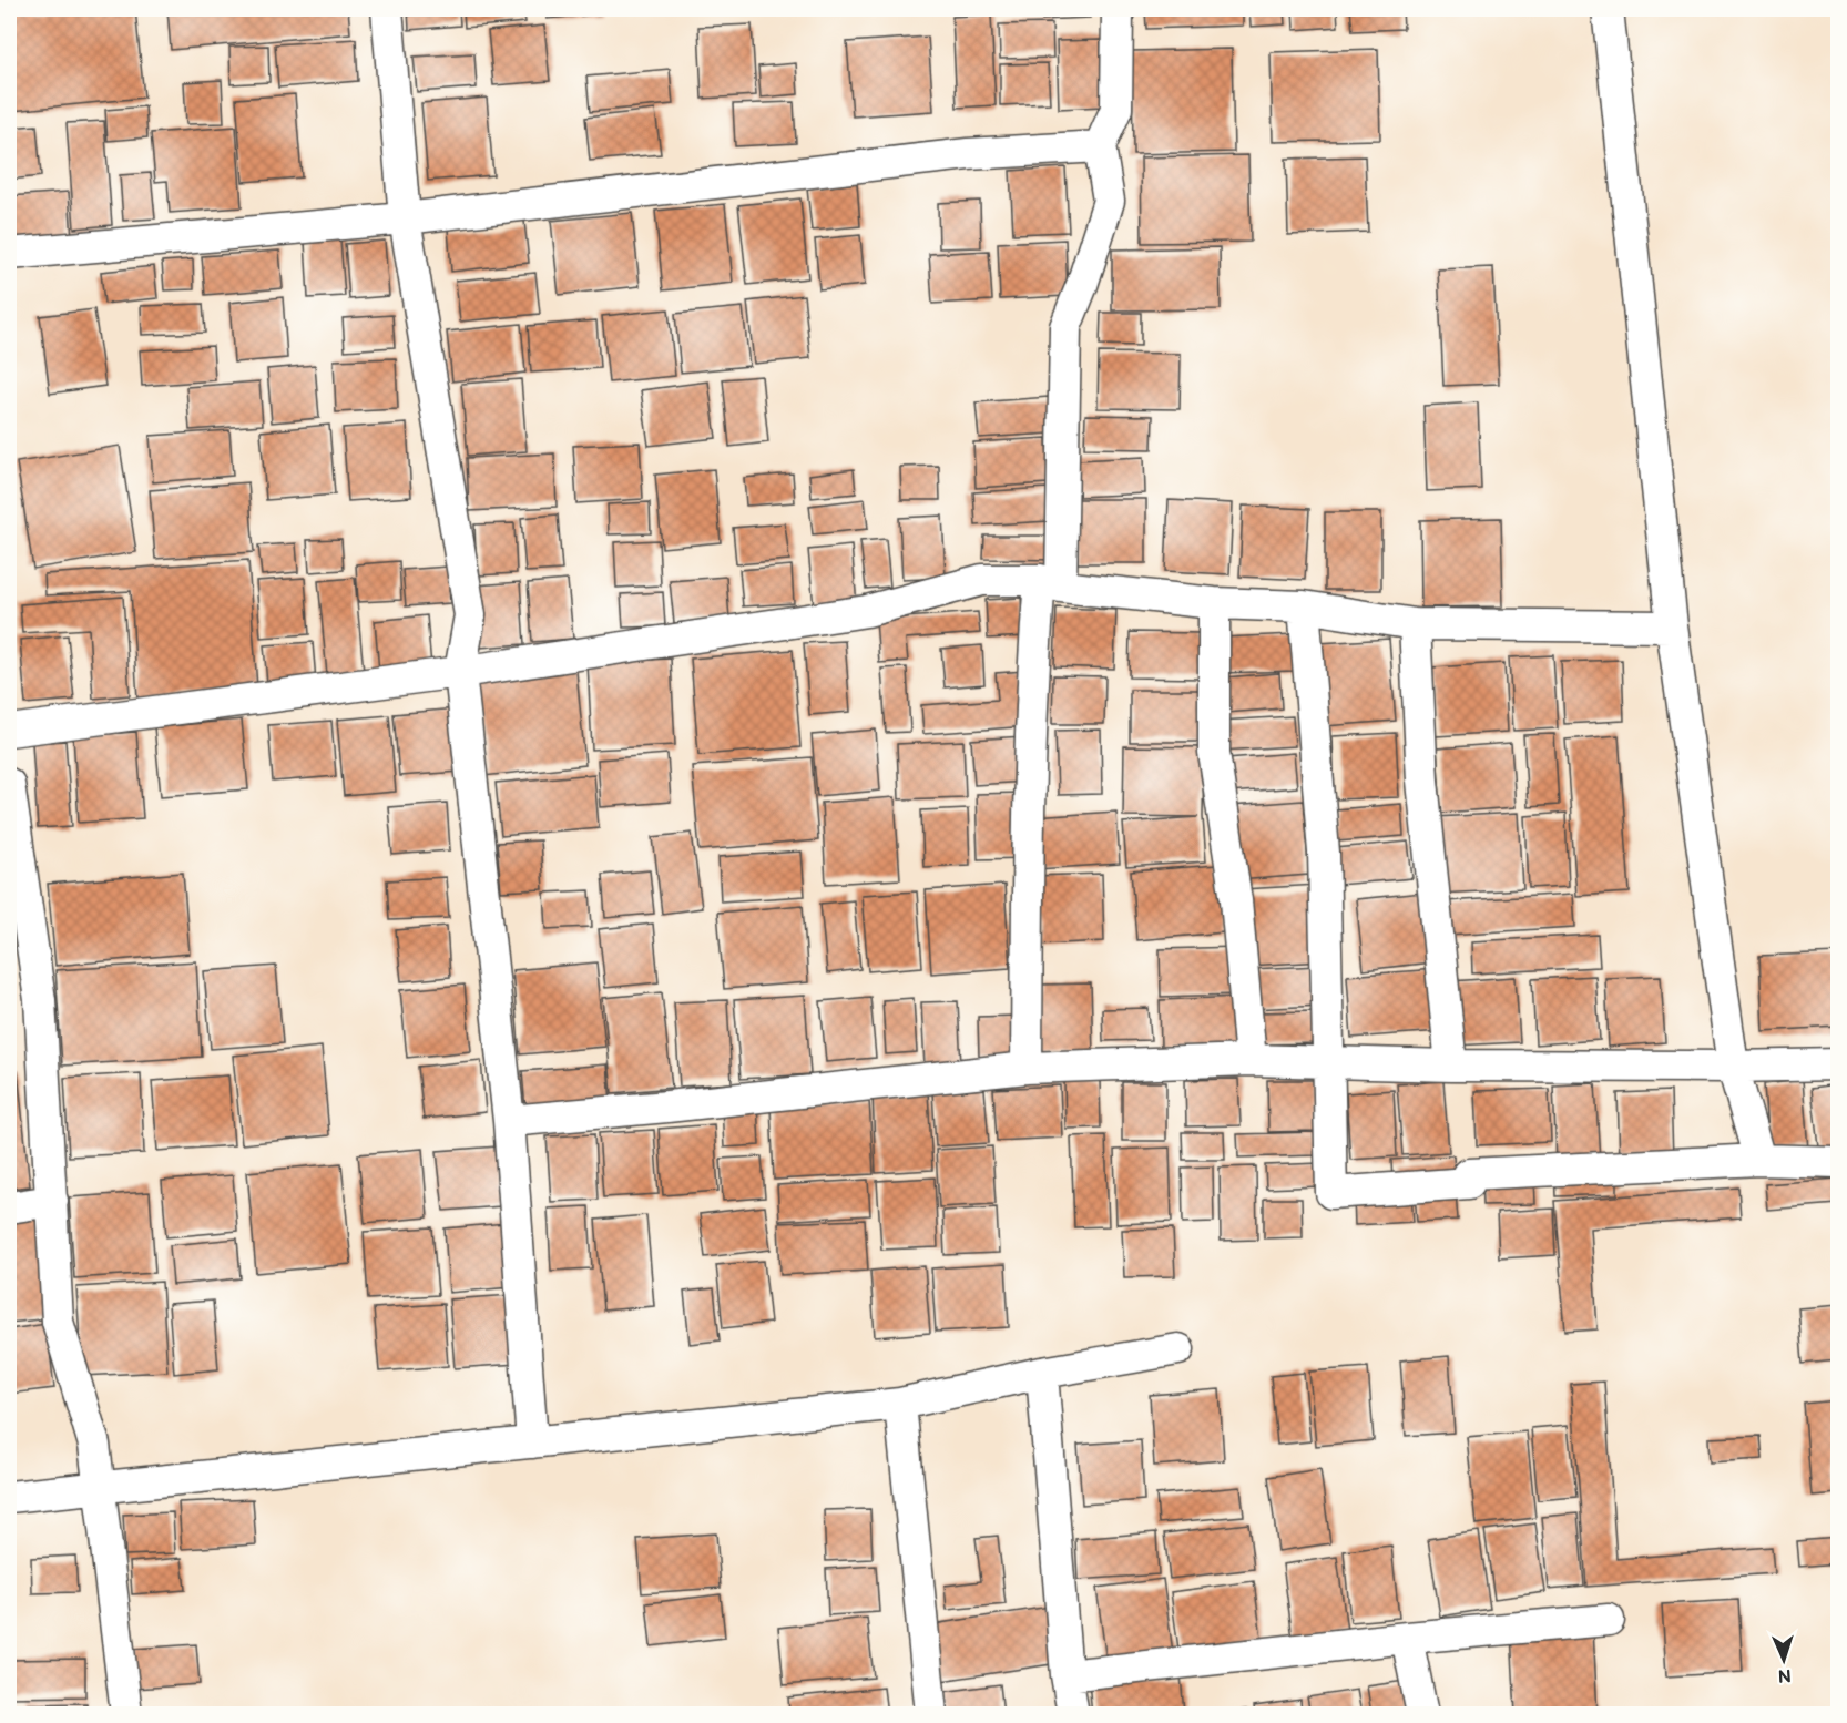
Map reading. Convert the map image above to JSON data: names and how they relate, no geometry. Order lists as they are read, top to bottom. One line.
{"north":"bottom"}
